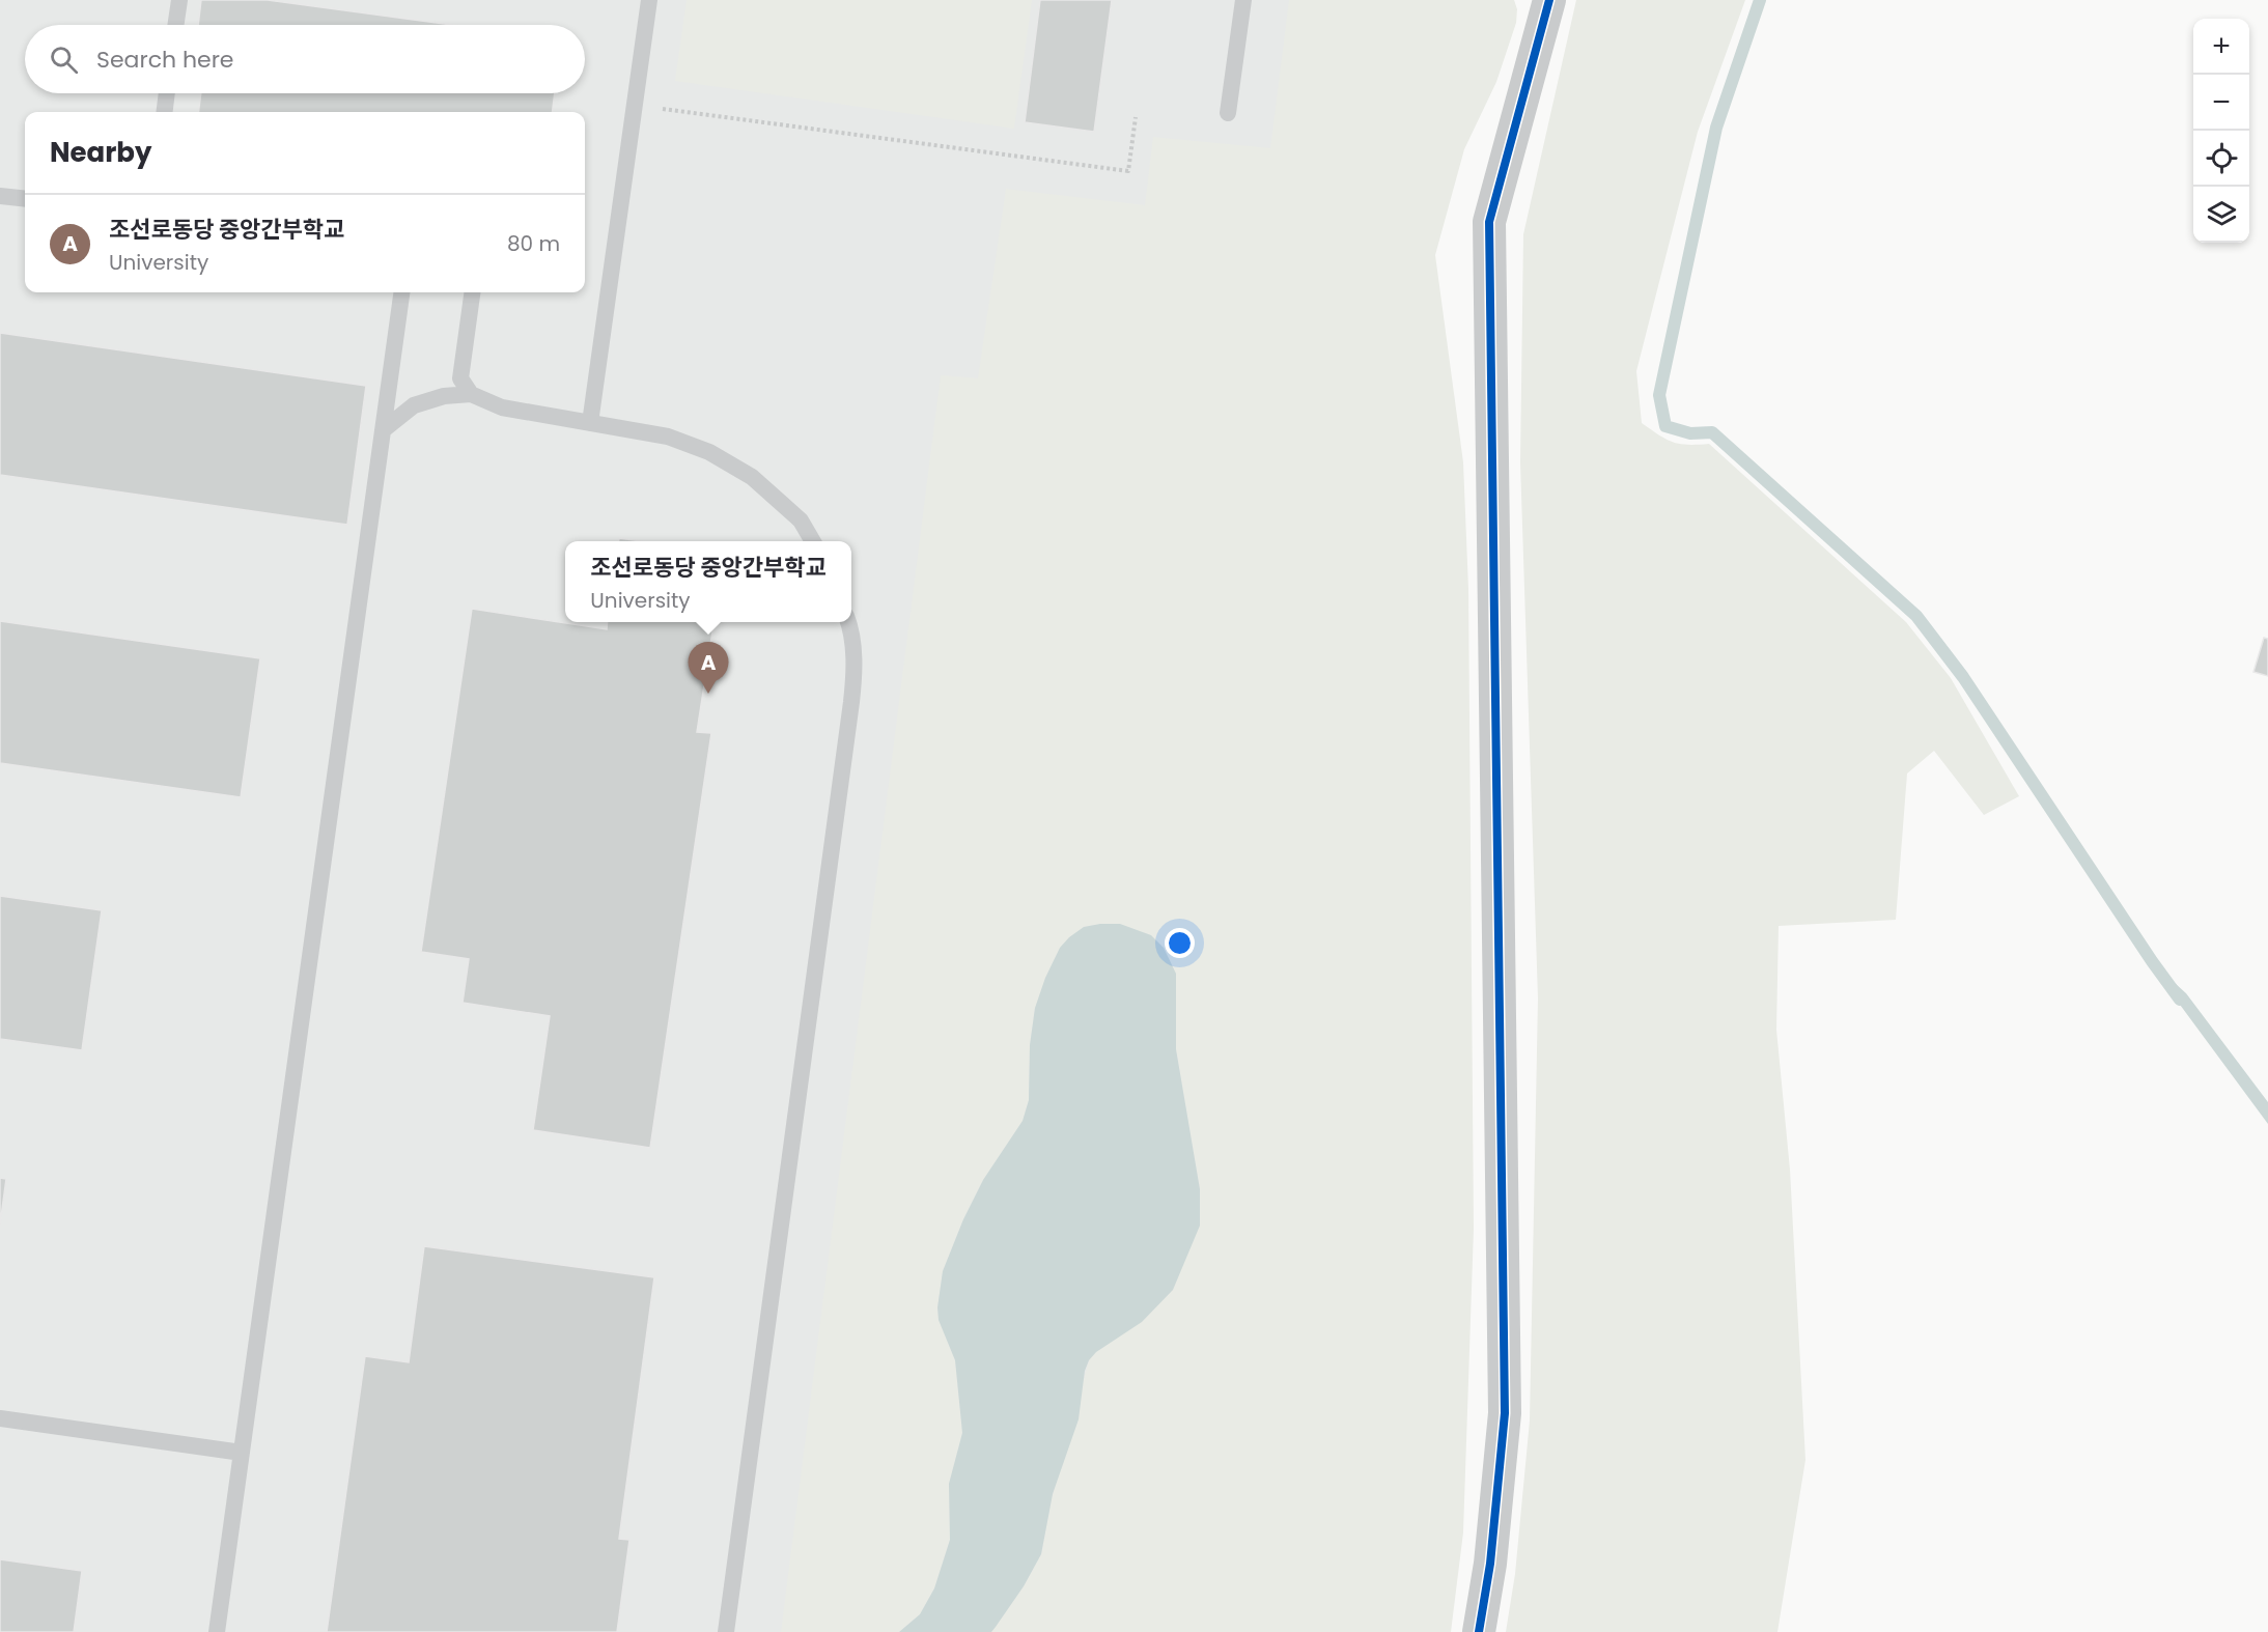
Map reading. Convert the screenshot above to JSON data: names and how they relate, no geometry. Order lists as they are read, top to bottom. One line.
{"page":{"map_buttons":["+","−"],"search":"Search here","heading":"Nearby","list":[{"mark":"A","name":"조선로동당 중앙간부학교","note":"University","value":"80 m"}],"popup":["조선로동당 중앙간부학교","University"],"pins":"A"}}
